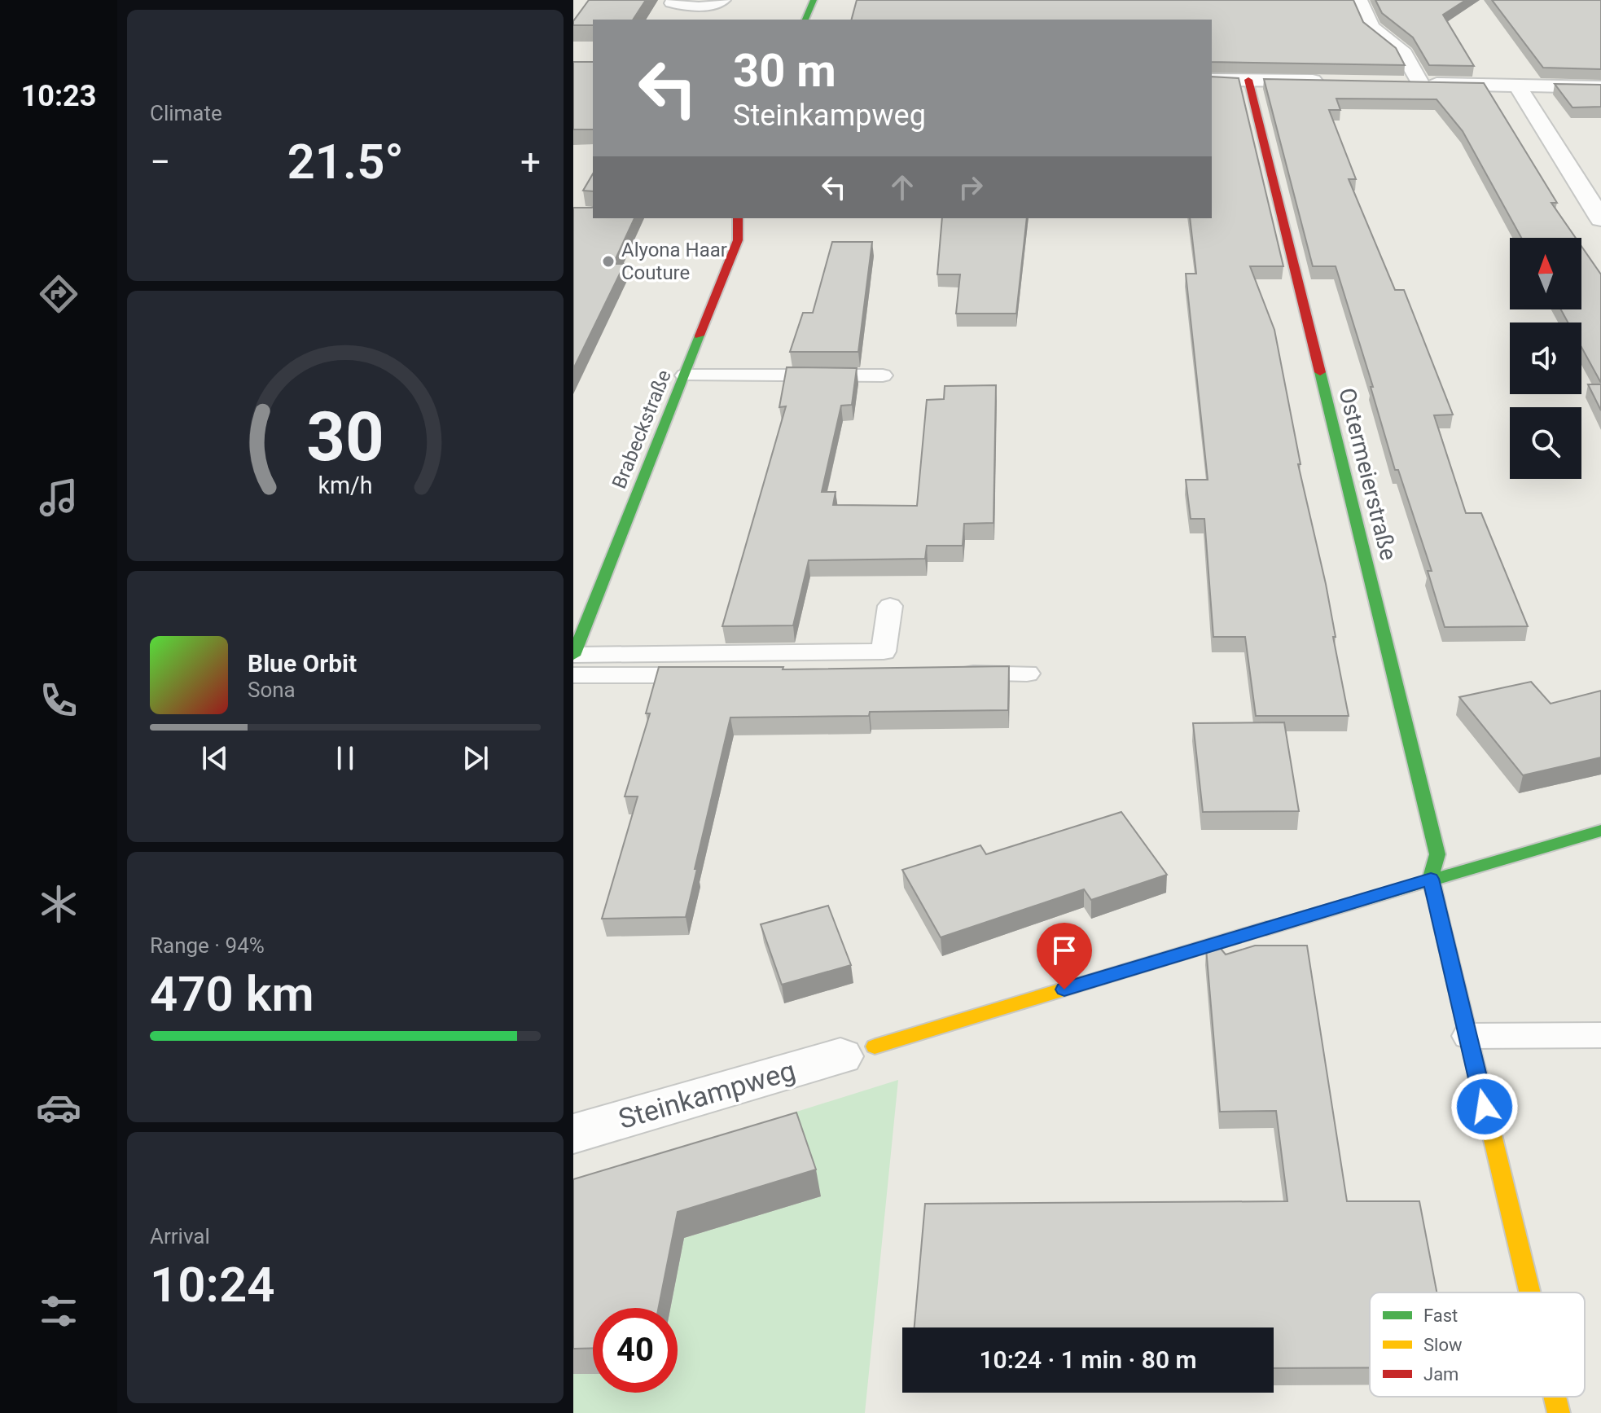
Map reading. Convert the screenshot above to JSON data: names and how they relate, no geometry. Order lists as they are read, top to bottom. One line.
{"streets":{"street":["Brabeckstraße","Ostermeierstraße","Steinkampweg"]},"crossings":[["Ostermeierstraße","Steinkampweg"]],"places":["Alyona Haar Couture"],"legend":["Fast","Slow","Jam"],"north":"top","page":{"tabs":"10:23","tile":["Climate",["Range · 94%","470 km"],["Arrival","10:24"]],"turn":["30 m","Steinkampweg"],"heat":["−","21.5°","+"],"song":["Blue Orbit","Sona"],"limit":"40","trip":"10:24 · 1 min · 80 m","gauge":["30","km/h"]}}
